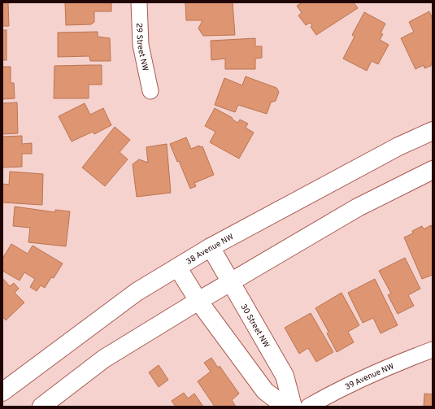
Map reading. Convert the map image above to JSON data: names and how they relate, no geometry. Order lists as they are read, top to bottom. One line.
{"streets":{"main road":["38 Avenue NW","30 Street NW"],"street":["29 Street NW","39 Avenue NW"]},"crossings":[["38 Avenue NW","30 Street NW"]]}
